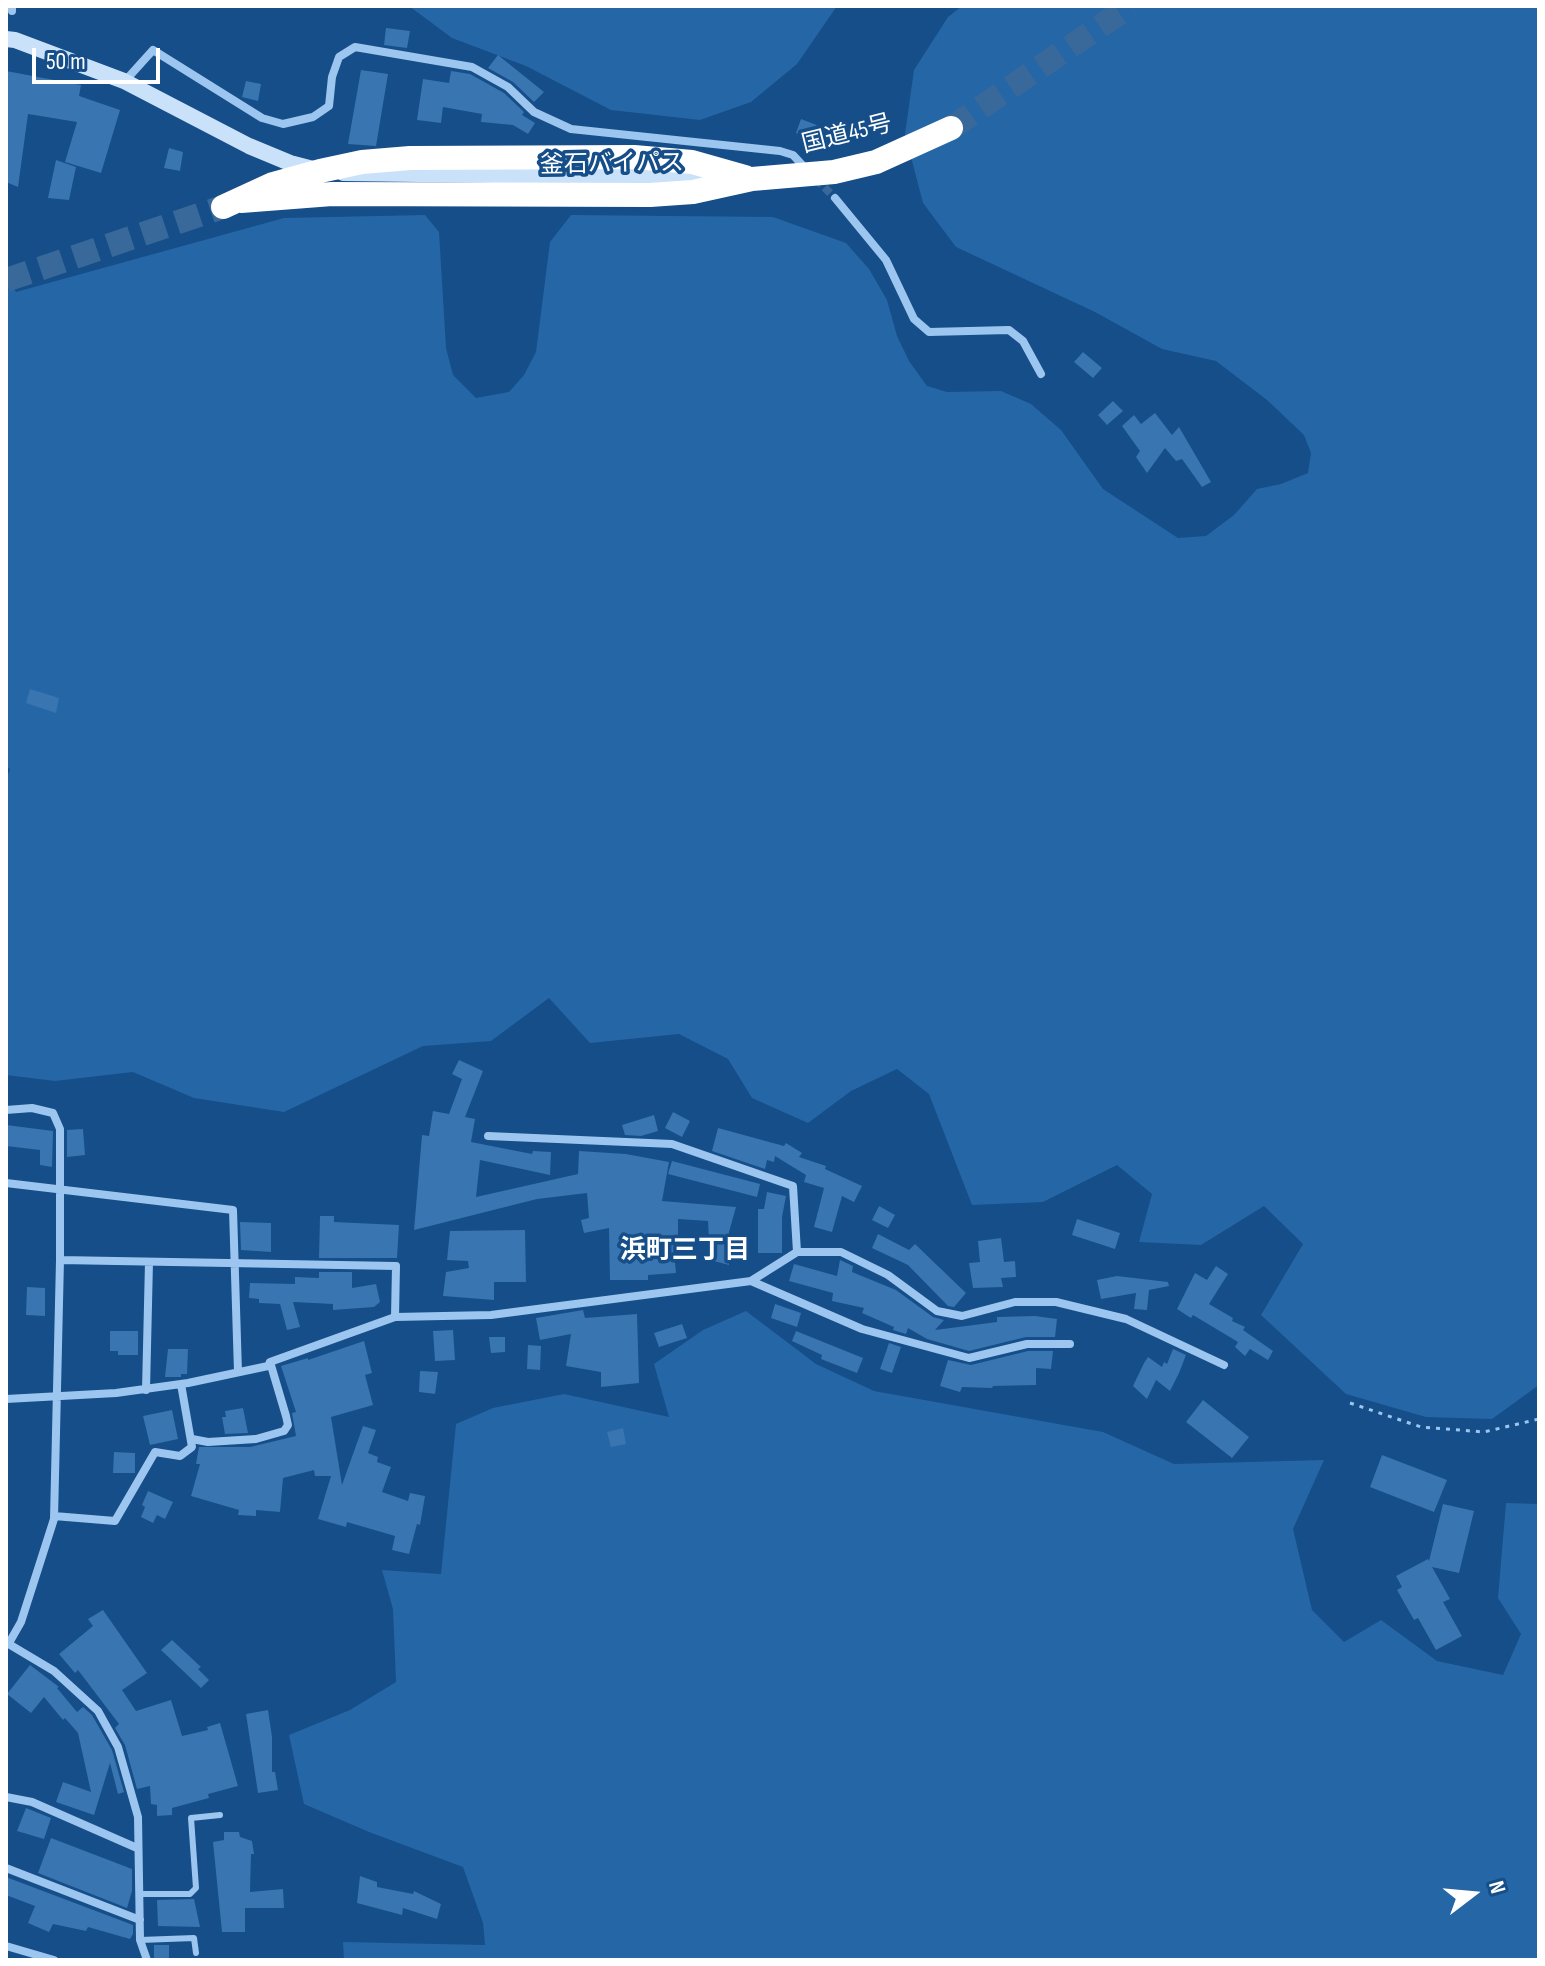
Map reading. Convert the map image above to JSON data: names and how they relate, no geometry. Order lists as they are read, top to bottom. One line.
{"streets":{"highway":["国道45号","釜石バイパス"]},"crossings":[["国道45号","釜石バイパス"]],"districts":["浜町三丁目"],"scale_bar":"50 m","north":"right"}
